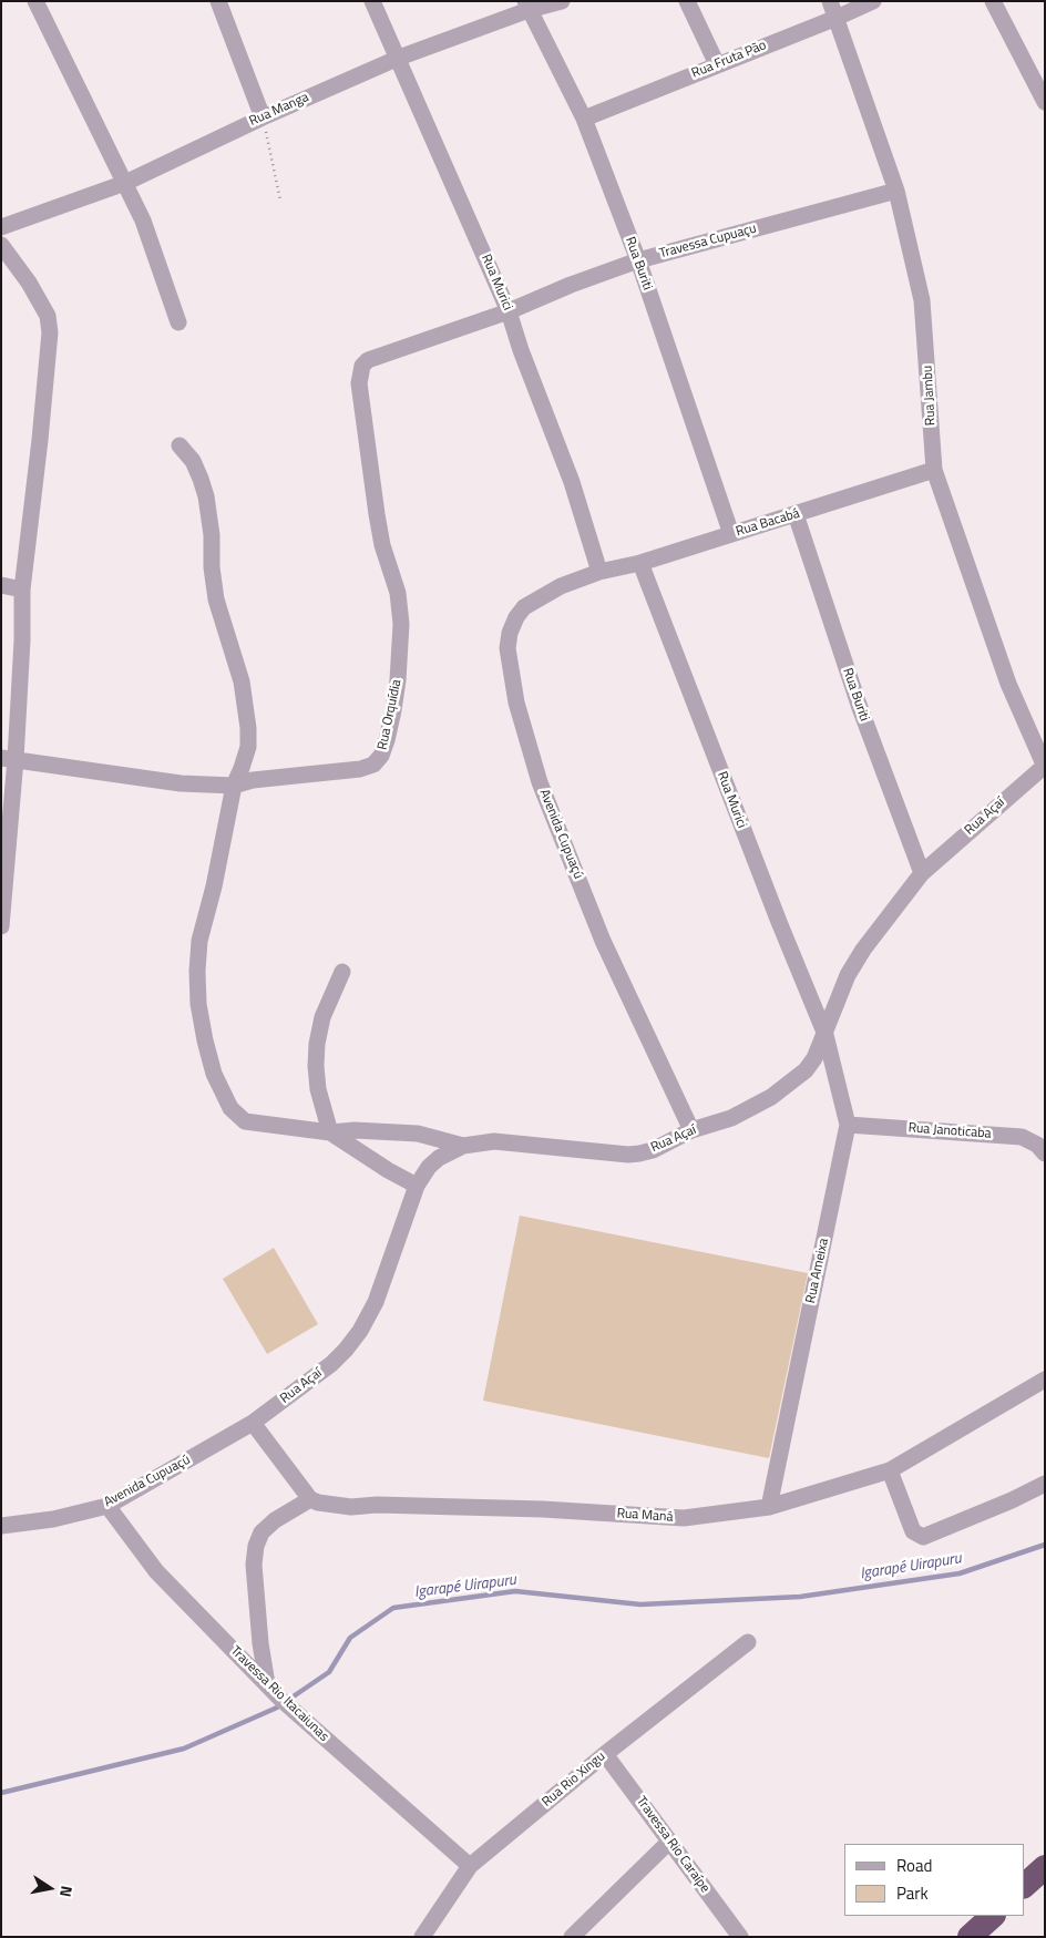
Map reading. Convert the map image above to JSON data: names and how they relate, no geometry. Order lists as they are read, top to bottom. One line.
{"streets":{"street":["Rua Fruta Pão","Rua Manga","Travessa Cupuaçu","Rua Buriti","Rua Murici","Rua Jambu","Rua Bacabá","Rua Orquídia","Rua Açaí","Avenida Cupuaçú","Rua Janoticaba","Rua Ameixa","Rua Maná","Travessa Rio Itacaiunas","Rua Rio Xingu","Travessa Rio Caraípe"]},"crossings":[["Rua Fruta Pão","Rua Buriti"],["Rua Fruta Pão","Rua Jambu"],["Rua Manga","Rua Buriti"],["Rua Manga","Rua Murici"],["Travessa Cupuaçu","Rua Buriti"],["Travessa Cupuaçu","Rua Murici"],["Travessa Cupuaçu","Rua Jambu"],["Travessa Cupuaçu","Rua Orquídia"],["Rua Buriti","Rua Bacabá"],["Rua Buriti","Rua Açaí"],["Rua Murici","Rua Bacabá"],["Rua Murici","Rua Açaí"],["Rua Murici","Avenida Cupuaçú"],["Rua Murici","Rua Ameixa"],["Rua Jambu","Rua Bacabá"],["Rua Jambu","Rua Açaí"],["Rua Bacabá","Avenida Cupuaçú"],["Rua Açaí","Avenida Cupuaçú"],["Rua Açaí","Rua Ameixa"],["Avenida Cupuaçú","Travessa Rio Itacaiunas"],["Rua Janoticaba","Rua Ameixa"],["Rua Ameixa","Rua Maná"],["Travessa Rio Itacaiunas","Rua Rio Xingu"],["Rua Rio Xingu","Travessa Rio Caraípe"]],"water":["Igarapé Uirapuru"],"legend":["Road","Park"],"north":"right"}
